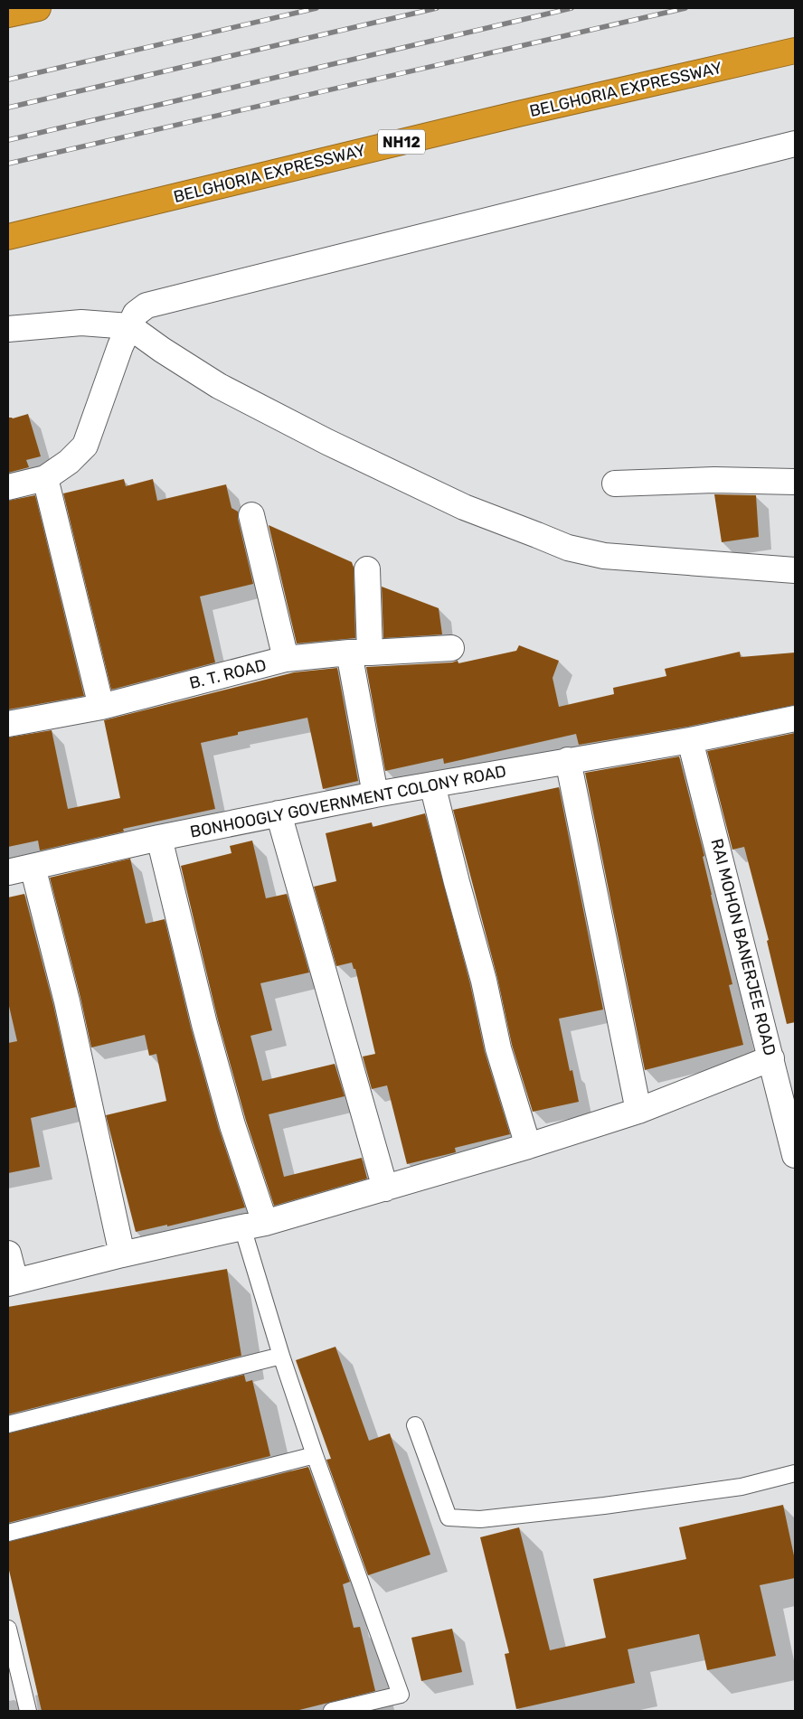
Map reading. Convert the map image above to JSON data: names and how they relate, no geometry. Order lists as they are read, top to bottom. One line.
{"streets":{"highway":["BELGHORIA EXPRESSWAY","NH12"],"street":["B. T. ROAD","BONHOOGLY GOVERNMENT COLONY ROAD","RAI MOHON BANERJEE ROAD"]},"crossings":[["BONHOOGLY GOVERNMENT COLONY ROAD","RAI MOHON BANERJEE ROAD"]]}
